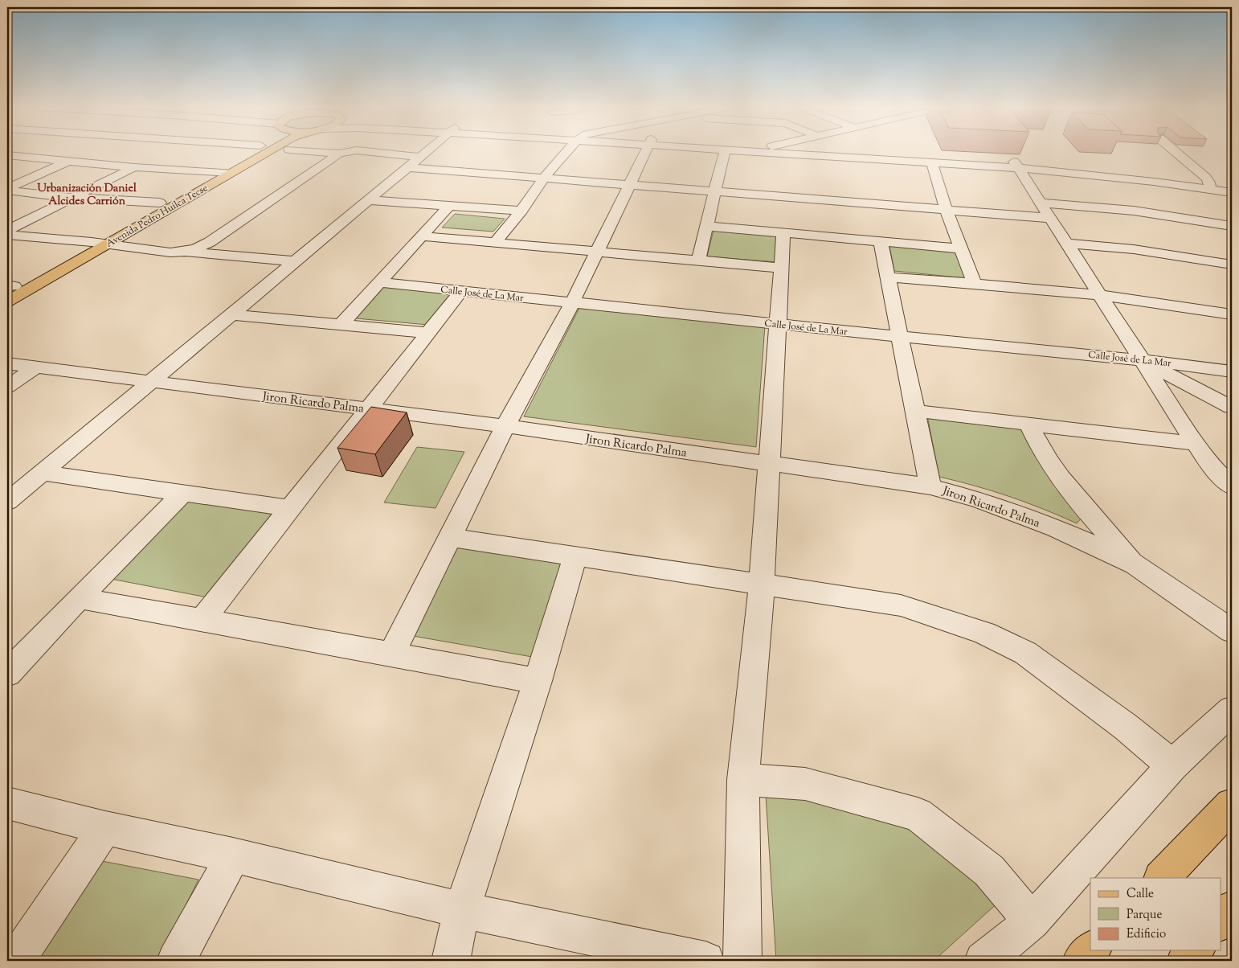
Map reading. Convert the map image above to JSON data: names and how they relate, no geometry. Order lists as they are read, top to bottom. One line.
{"streets":{"main road":["Avenida Pedro Huilca Tecse"],"street":["Calle José de La Mar","Jiron Ricardo Palma"]},"districts":["Urbanización Daniel Alcides Carrión"],"legend":["Calle","Parque","Edificio"]}
